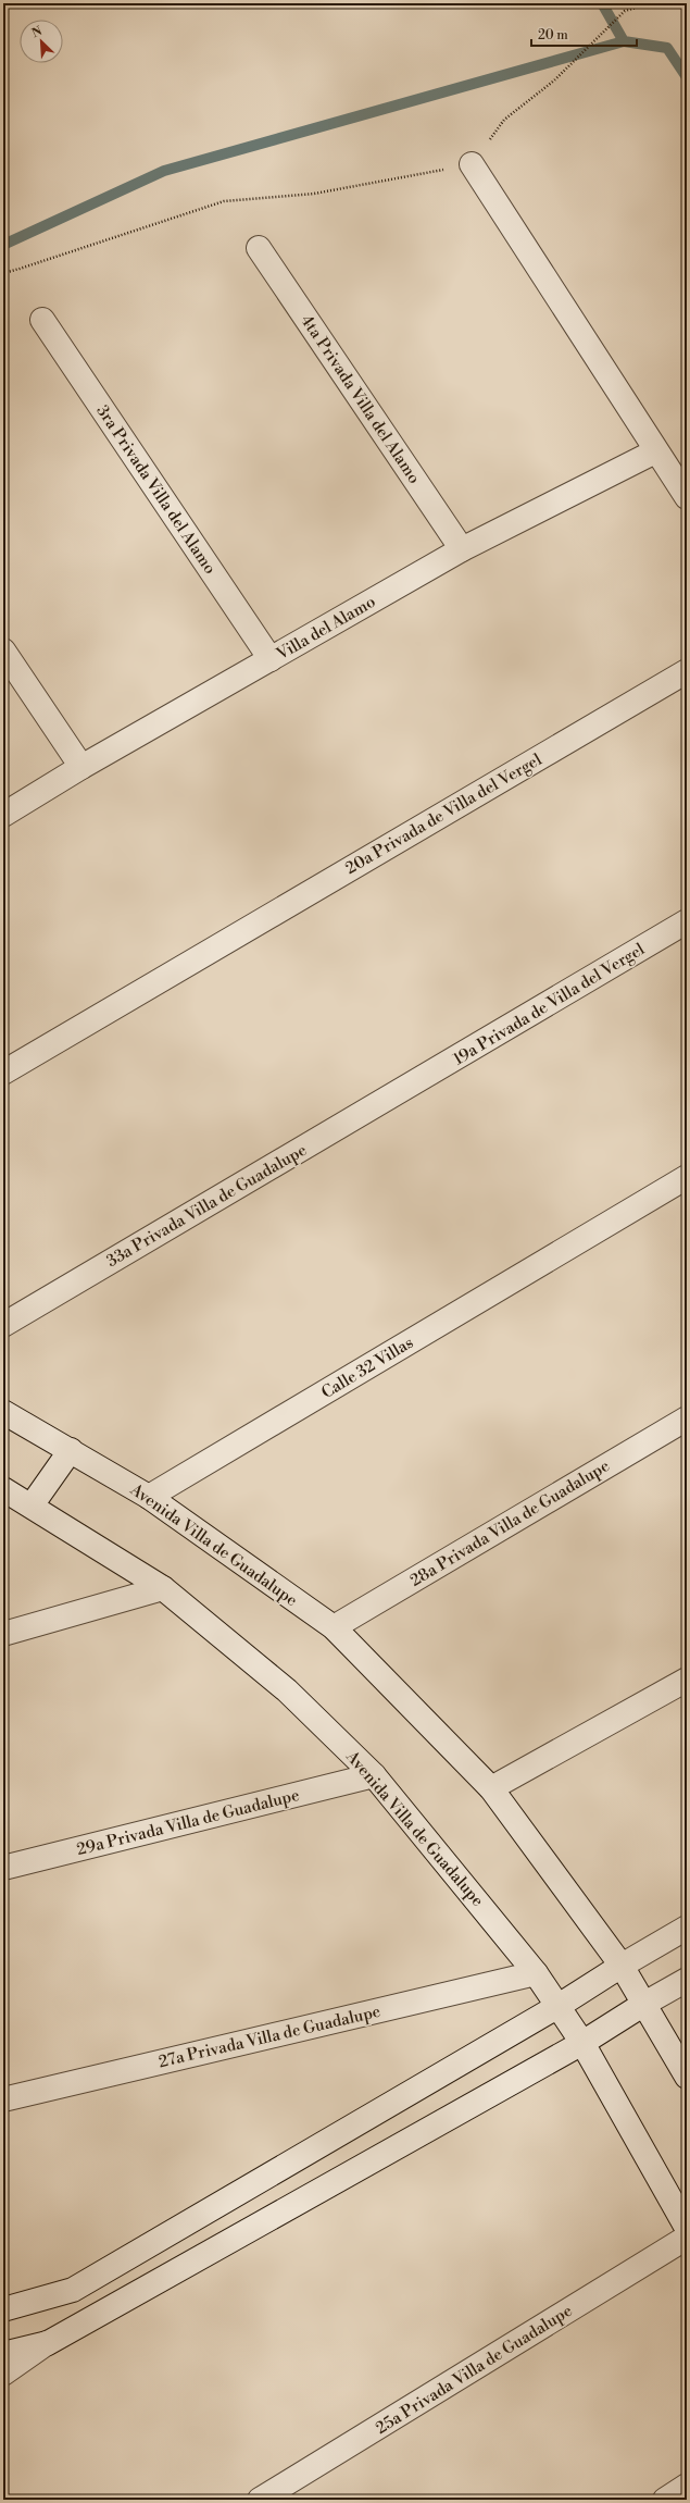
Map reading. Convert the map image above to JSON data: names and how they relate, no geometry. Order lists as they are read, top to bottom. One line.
{"streets":{"street":["4ta Privada Villa del Alamo","3ra Privada Villa del Alamo","Villa del Alamo","20a Privada de Villa del Vergel","19a Privada de Villa del Vergel","33a Privada Villa de Guadalupe","Calle 32 Villas","28a Privada Villa de Guadalupe","Avenida Villa de Guadalupe","29a Privada Villa de Guadalupe","27a Privada Villa de Guadalupe","25a Privada Villa de Guadalupe"]},"crossings":[["4ta Privada Villa del Alamo","Villa del Alamo"],["3ra Privada Villa del Alamo","Villa del Alamo"],["19a Privada de Villa del Vergel","33a Privada Villa de Guadalupe"],["Calle 32 Villas","Avenida Villa de Guadalupe"],["28a Privada Villa de Guadalupe","Avenida Villa de Guadalupe"],["Avenida Villa de Guadalupe","29a Privada Villa de Guadalupe"],["Avenida Villa de Guadalupe","27a Privada Villa de Guadalupe"]],"scale_bar":"20 m","north":"top left"}
